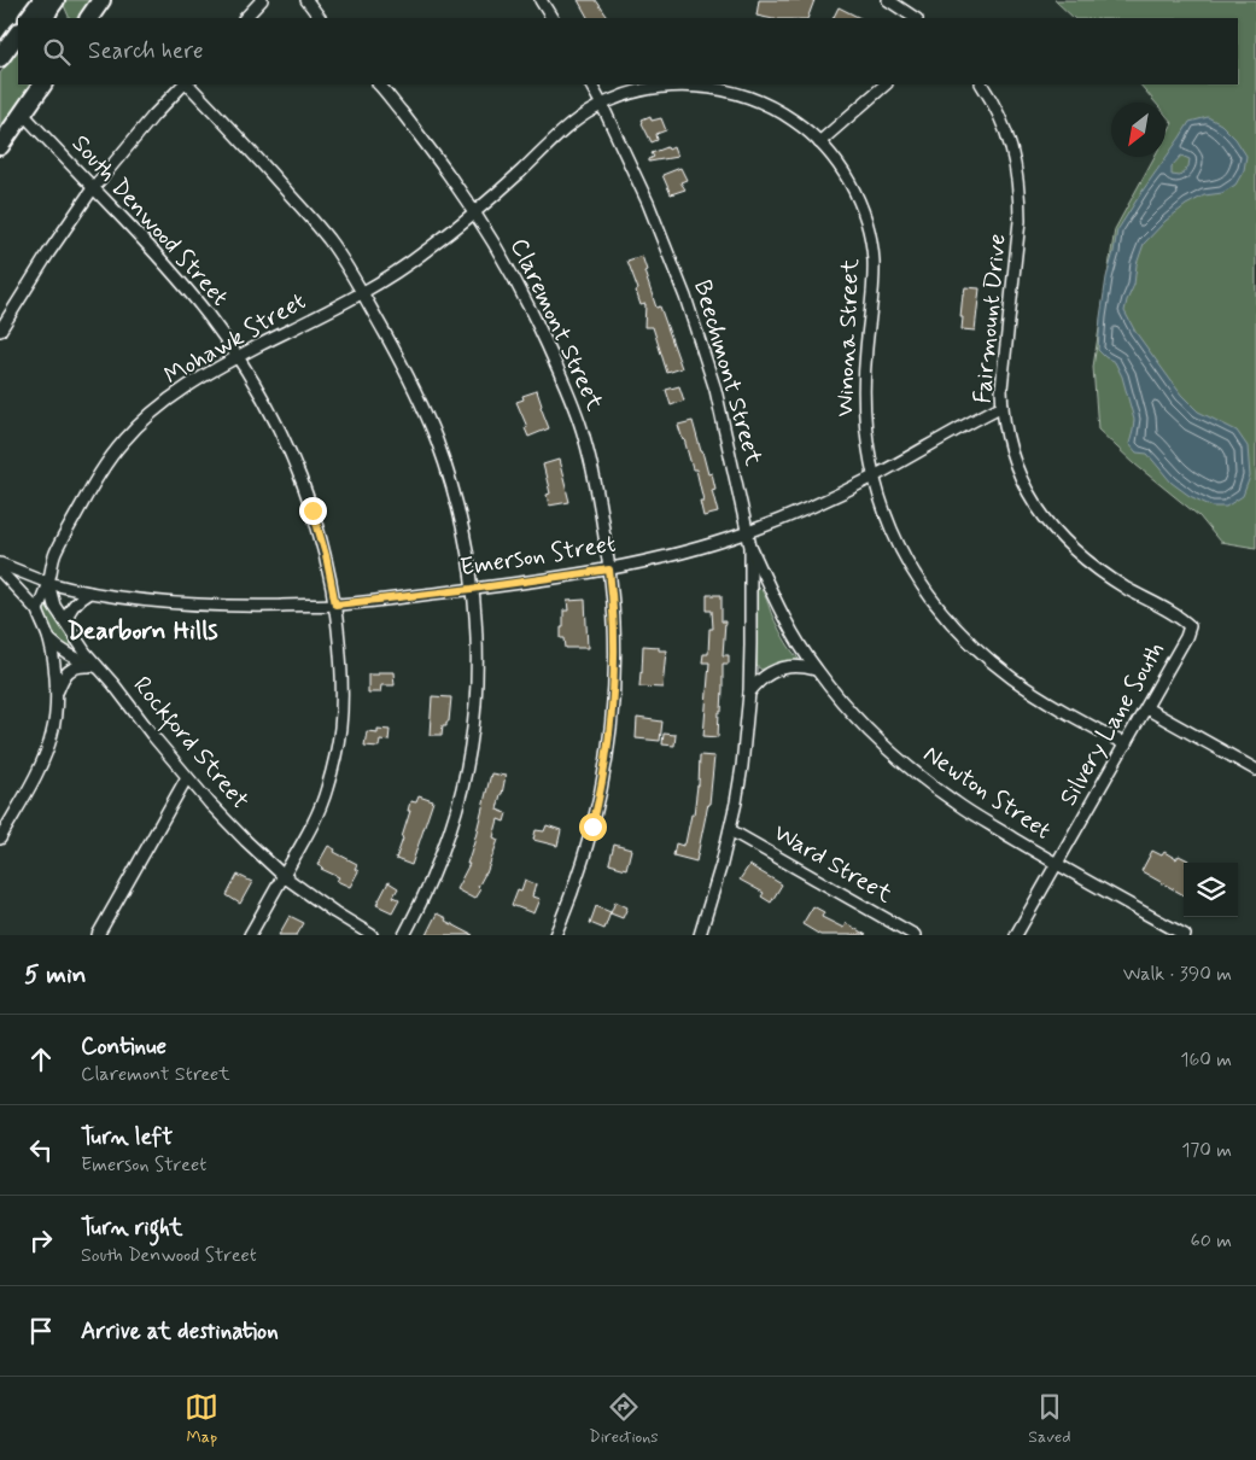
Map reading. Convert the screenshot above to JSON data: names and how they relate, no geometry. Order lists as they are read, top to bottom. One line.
{"streets":{"street":["South Denwood Street","Fairmount Drive","Claremont Street","Winona Street","Mohawk Street","Beechmont Street","Emerson Street","Silvery Lane South","Rockford Street","Newton Street","Ward Street"]},"crossings":[["South Denwood Street","Mohawk Street"],["South Denwood Street","Emerson Street"],["South Denwood Street","Rockford Street"],["Fairmount Drive","Emerson Street"],["Fairmount Drive","Silvery Lane South"],["Claremont Street","Mohawk Street"],["Claremont Street","Emerson Street"],["Winona Street","Mohawk Street"],["Winona Street","Beechmont Street"],["Winona Street","Emerson Street"],["Winona Street","Silvery Lane South"],["Mohawk Street","Beechmont Street"],["Mohawk Street","Emerson Street"],["Mohawk Street","Rockford Street"],["Beechmont Street","Emerson Street"],["Beechmont Street","Newton Street"],["Beechmont Street","Ward Street"],["Emerson Street","Rockford Street"],["Silvery Lane South","Newton Street"]],"districts":["Dearborn Hills"],"north":"bottom left","page":{"search":"Search here","heading":["5 min","Walk · 390 m"],"list":[["Continue","Claremont Street","160 m"],["Turn left","Emerson Street","170 m"],["Turn right","South Denwood Street","60 m"],"Arrive at destination"],"nav":["Map","Directions","Saved"]}}
